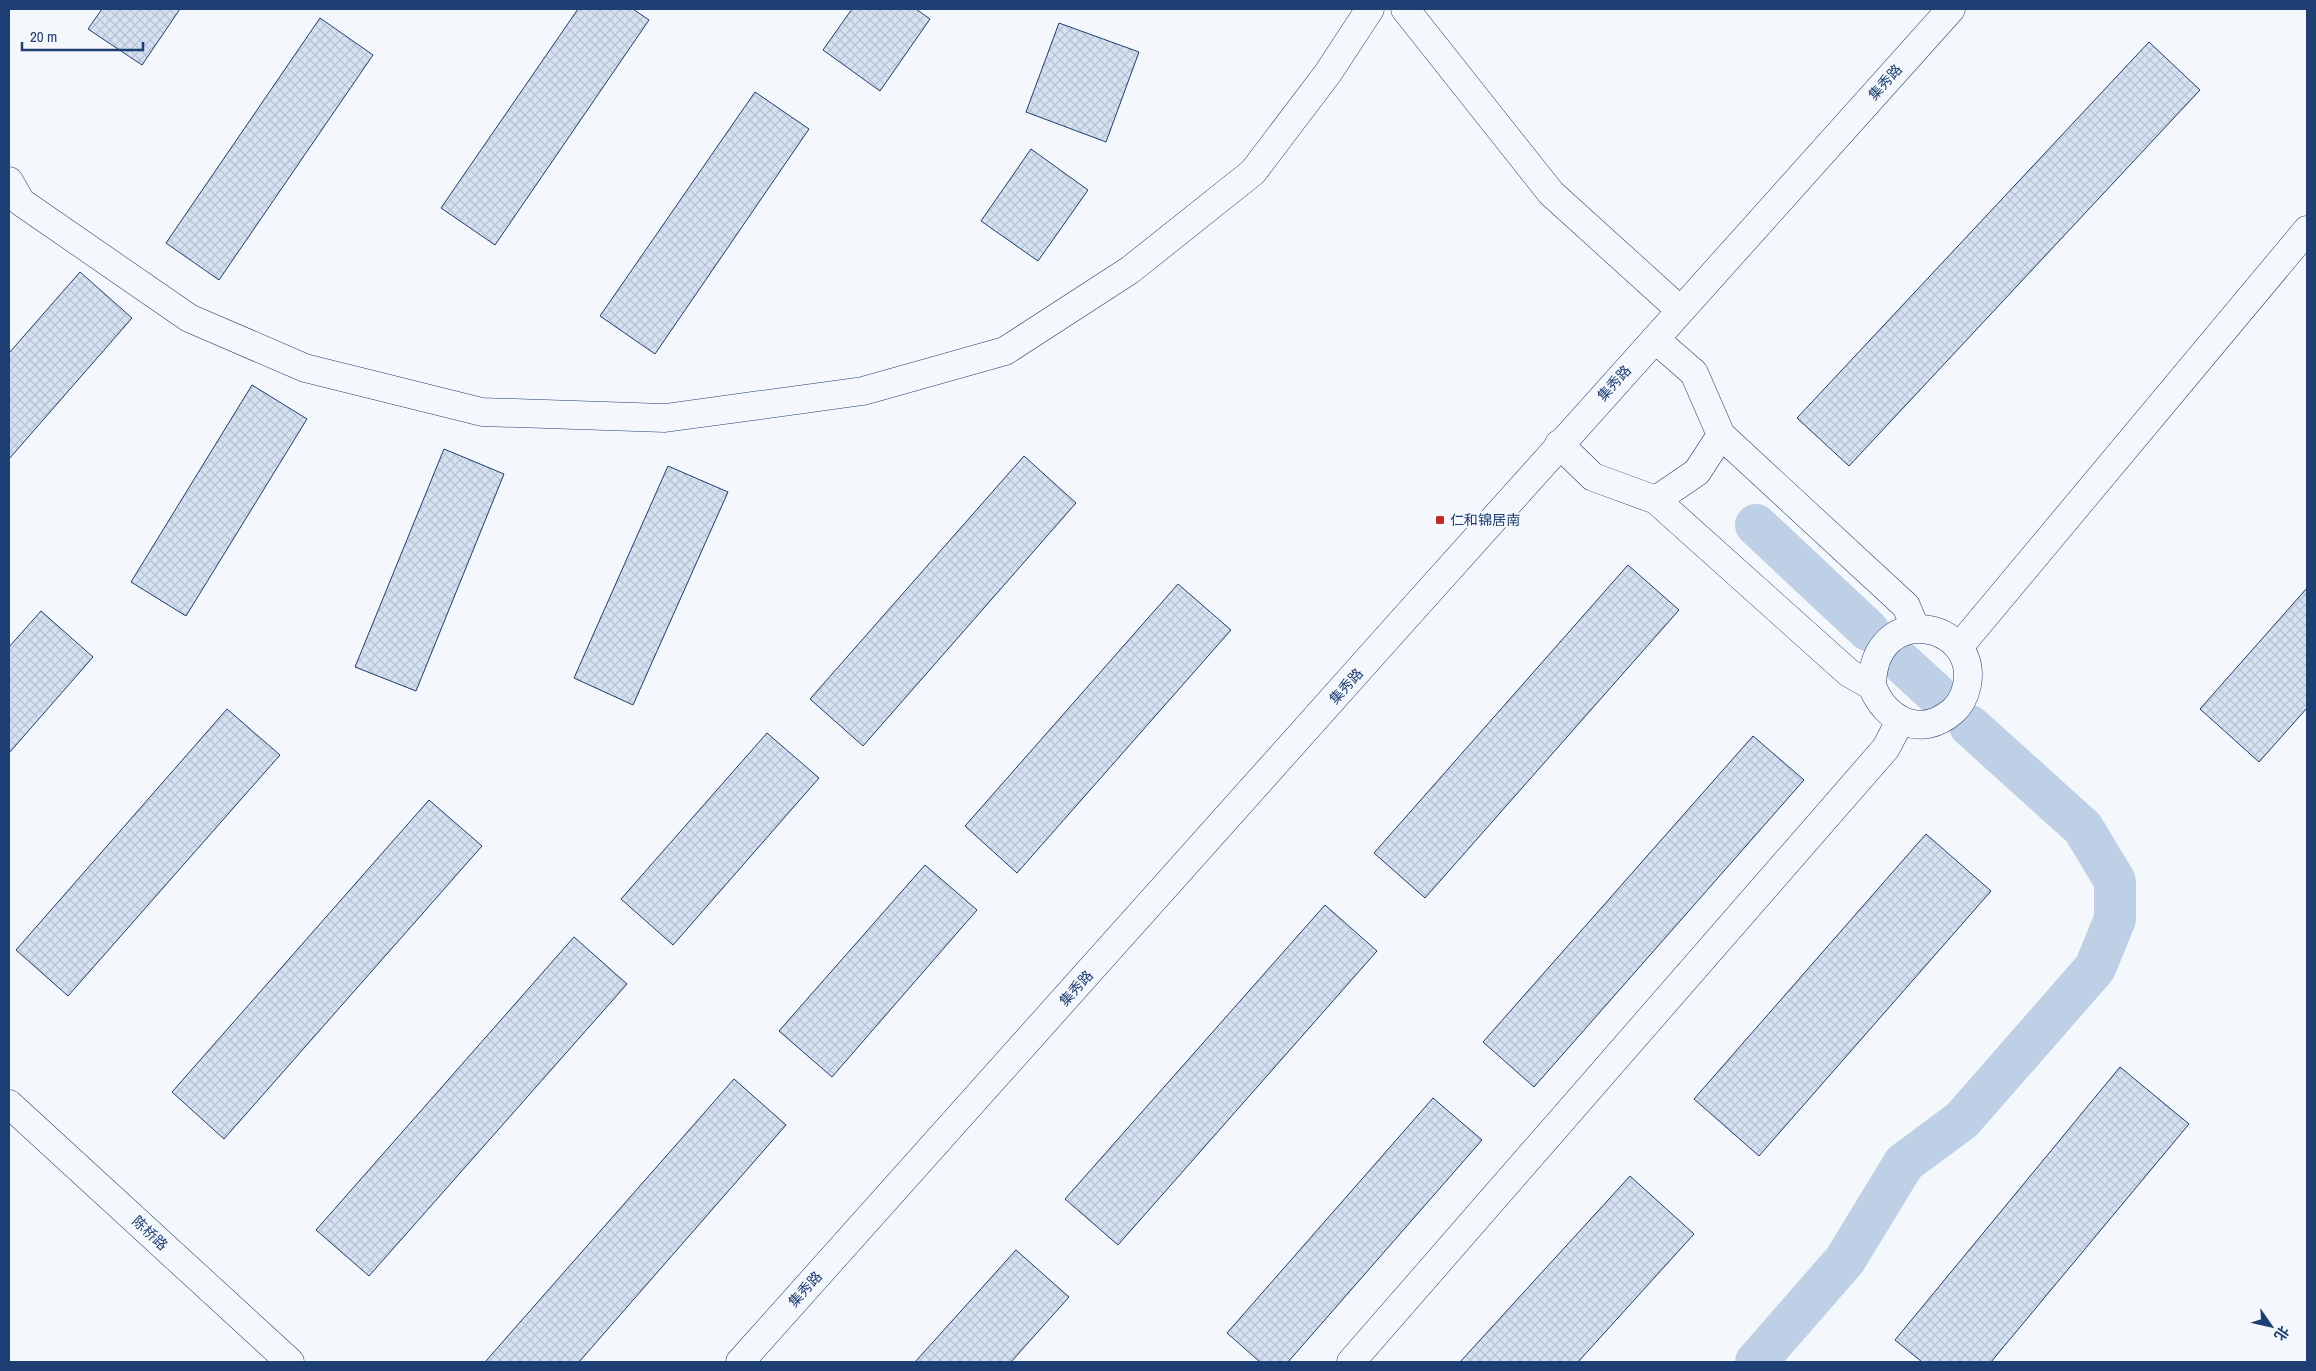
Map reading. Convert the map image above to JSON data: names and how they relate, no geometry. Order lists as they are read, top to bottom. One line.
{"streets":{"street":["集秀路","陈桥路"]},"places":{"transit":["仁和锦居南"]},"scale_bar":"20 m","north":"bottom right"}
